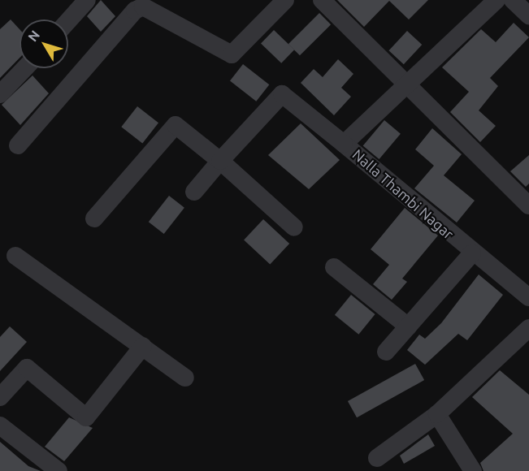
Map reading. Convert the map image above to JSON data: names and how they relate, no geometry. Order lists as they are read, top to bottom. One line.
{"streets":{"street":["Nalla Thambi Nagar"]},"north":"top left"}
